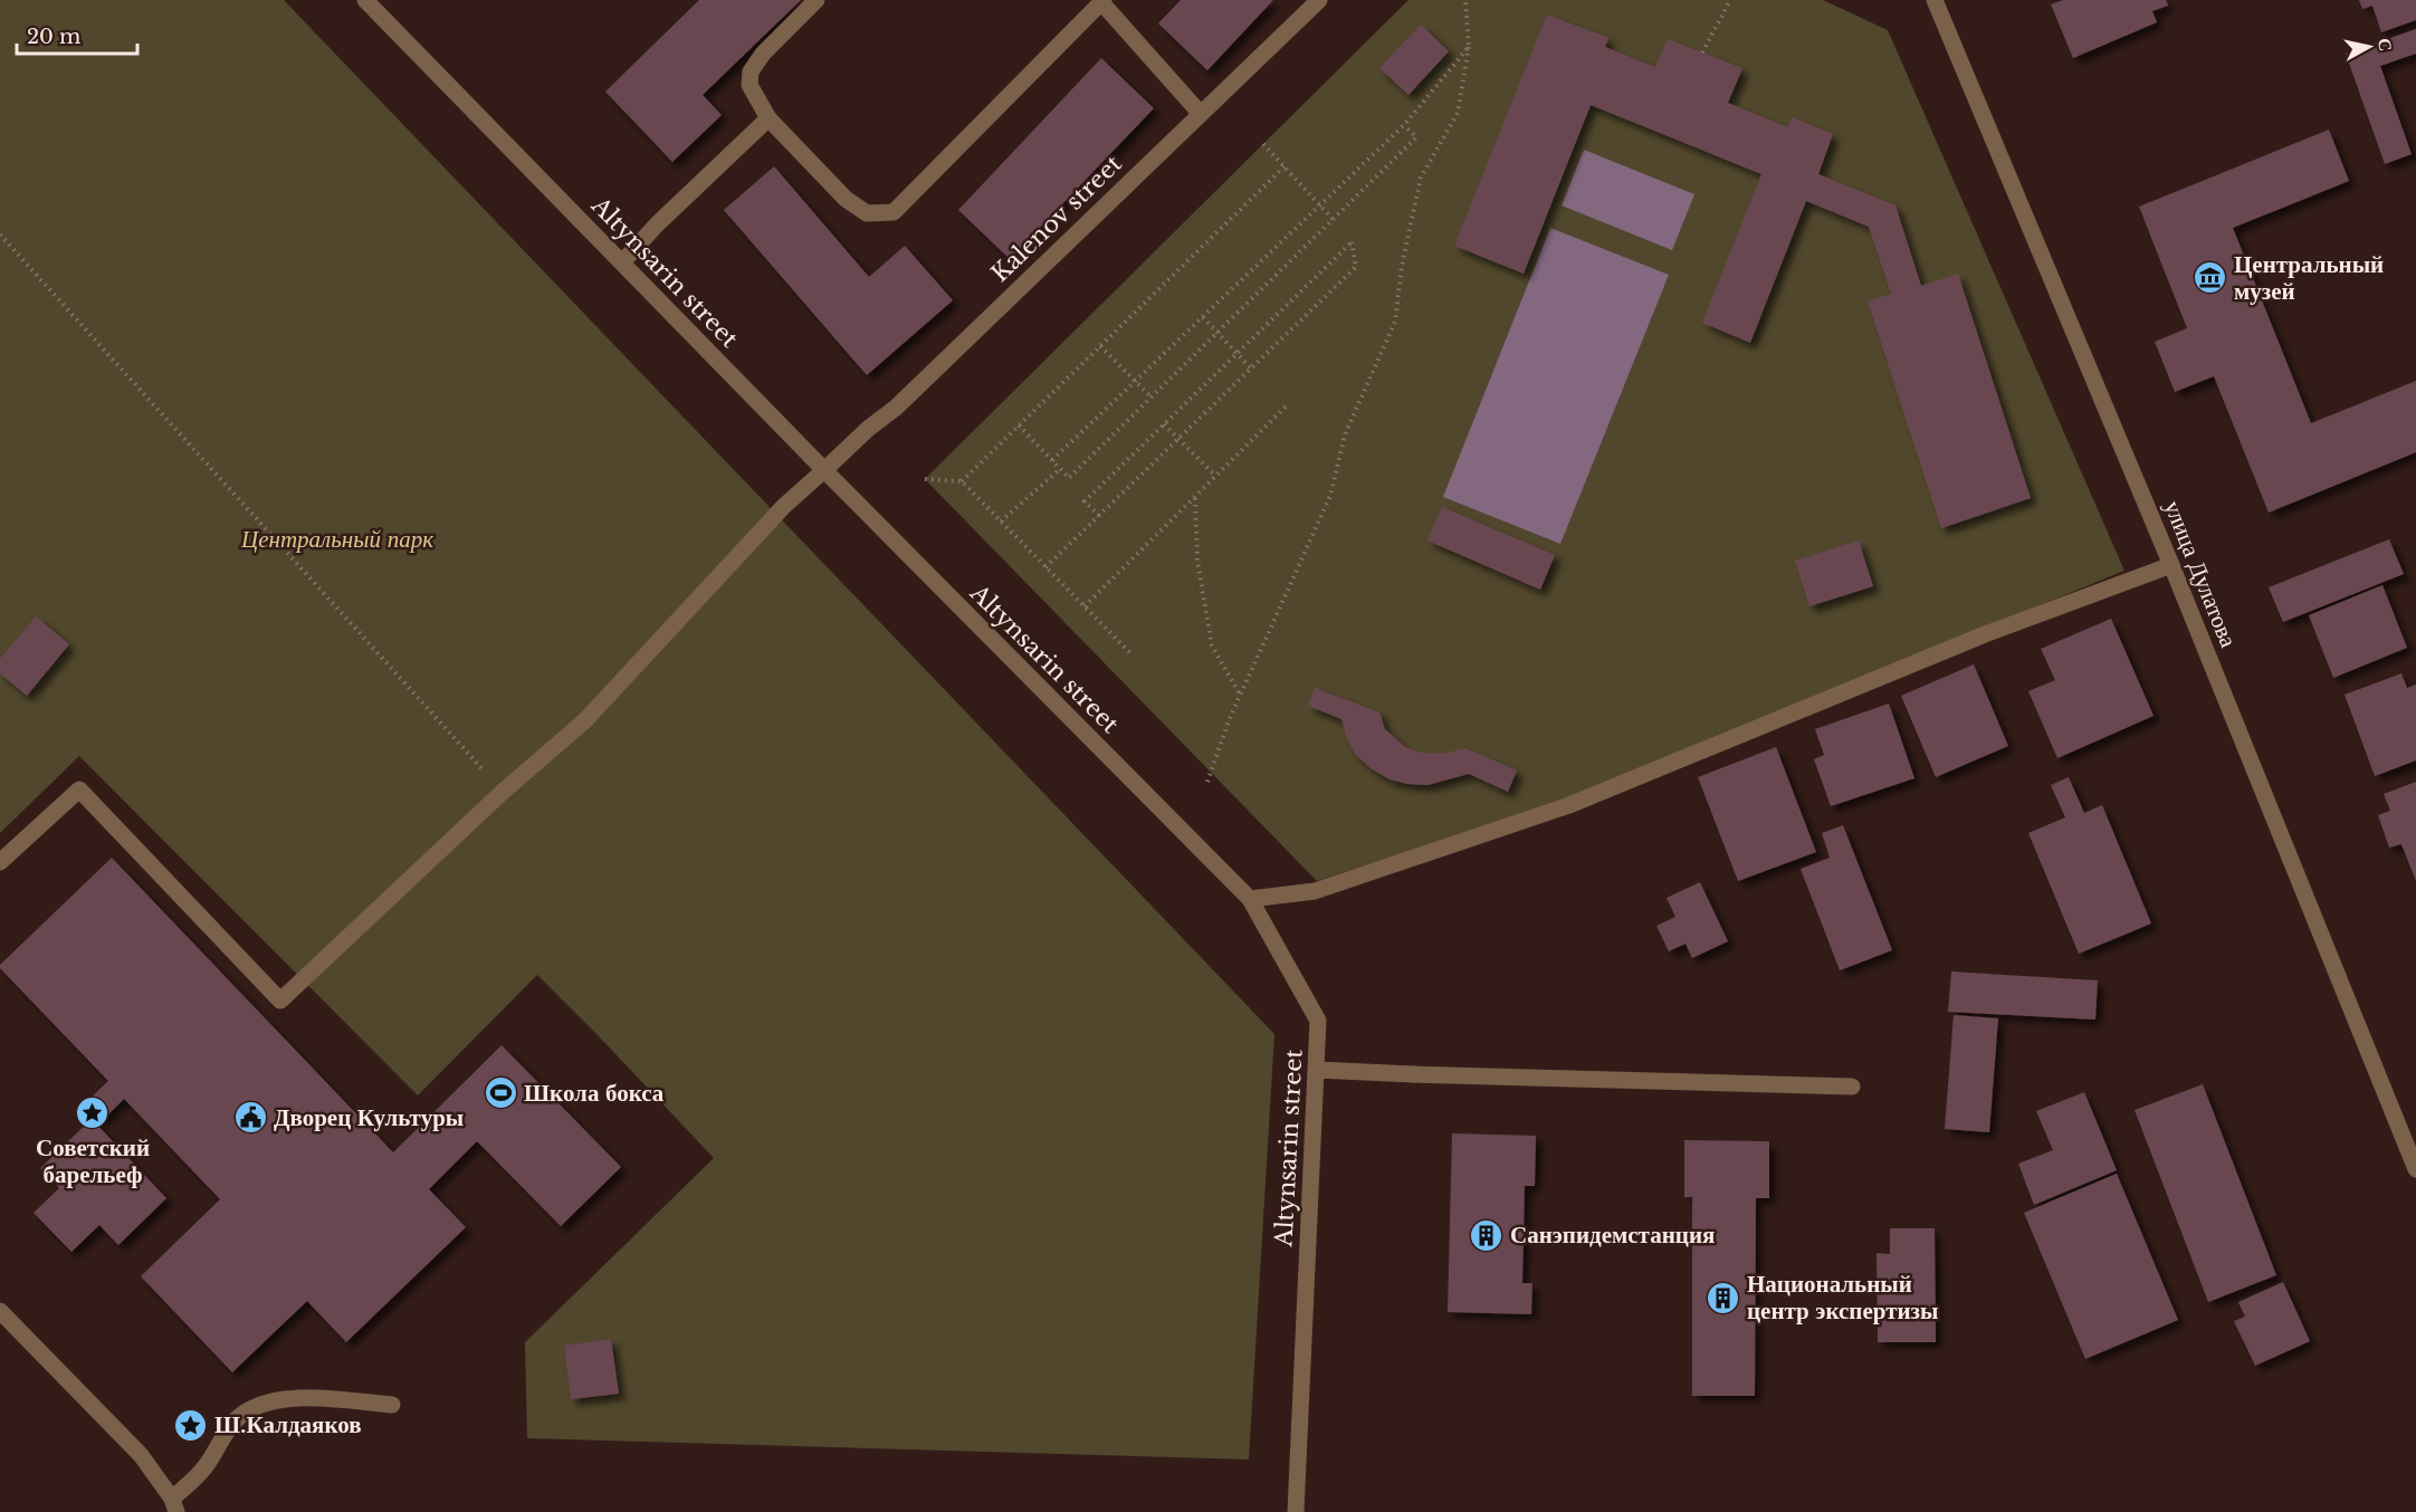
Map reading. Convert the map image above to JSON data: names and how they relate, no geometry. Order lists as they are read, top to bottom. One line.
{"streets":{"street":["Kalenov street","Altynsarin street","улица Дулатова"]},"crossings":[["Kalenov street","Altynsarin street"]],"parks":["Центральный парк"],"places":{"museum":["Центральный музей"],"sports":["Школа бокса"],"place":["Советский барельеф","Ш.Калдаяков"],"public building":["Дворец Культуры"],"building":["Санэпидемстанция","Национальный центр экспертизы"]},"scale_bar":"20 m","north":"right"}
